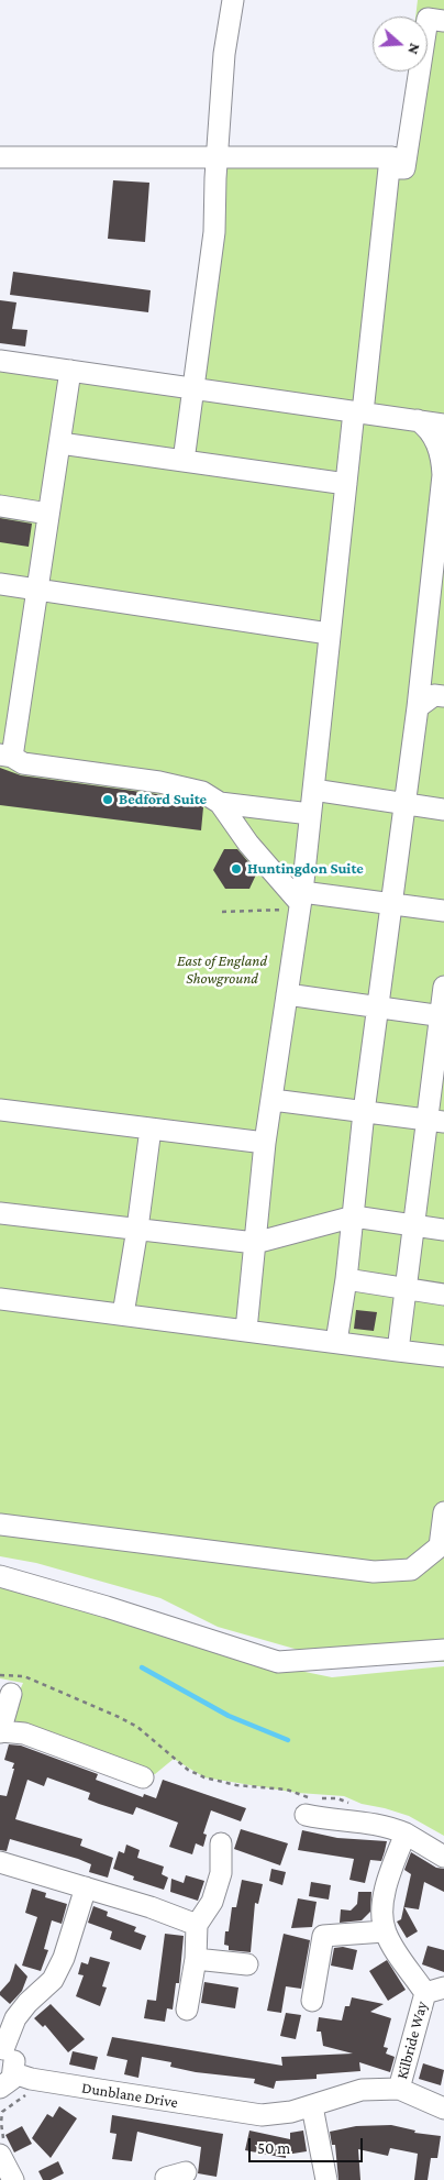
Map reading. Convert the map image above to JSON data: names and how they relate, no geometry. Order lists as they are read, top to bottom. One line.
{"streets":{"street":["Kilbride Way","Dunblane Drive"]},"crossings":[["Kilbride Way","Dunblane Drive"]],"parks":["East of England Showground"],"places":["Bedford Suite","Huntingdon Suite"],"scale_bar":"50 m","north":"right"}
